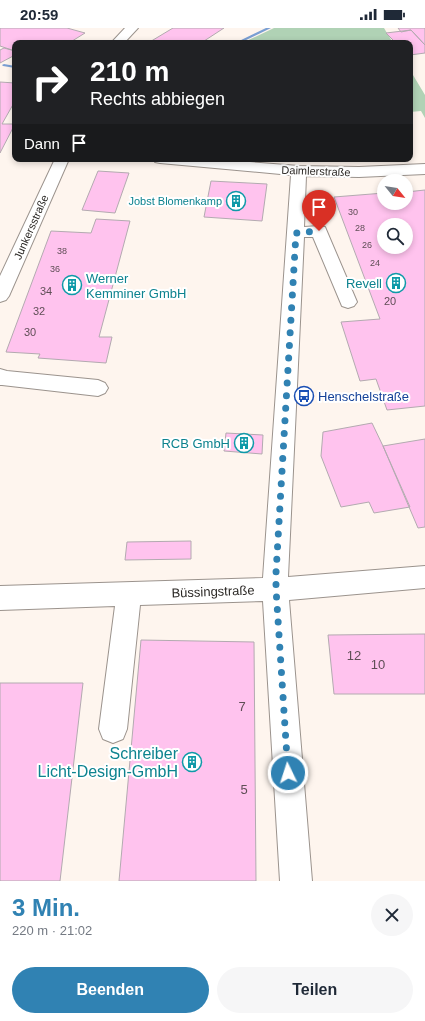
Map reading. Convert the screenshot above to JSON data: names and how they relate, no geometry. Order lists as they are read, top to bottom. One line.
{"streets":{"street":["Daimlerstraße","Junkersstraße","Büssingstraße"]},"places":{"building":["Jobst Blomenkamp","Revell","Werner Kemminer GmbH","RCB GmbH","Schreiber Licht-Design-GmbH"],"bus stop":["Henschelstraße"]},"house_numbers":["30","28","26","38","24","36","34","20","32","30","12","10","7","5"],"north":"bottom right","page":{"status":"20:59","turn":["210 m","Rechts abbiegen"],"then":"Dann","heading":["3 Min.","220 m · 21:02"],"buttons":["Beenden","Teilen"]}}
